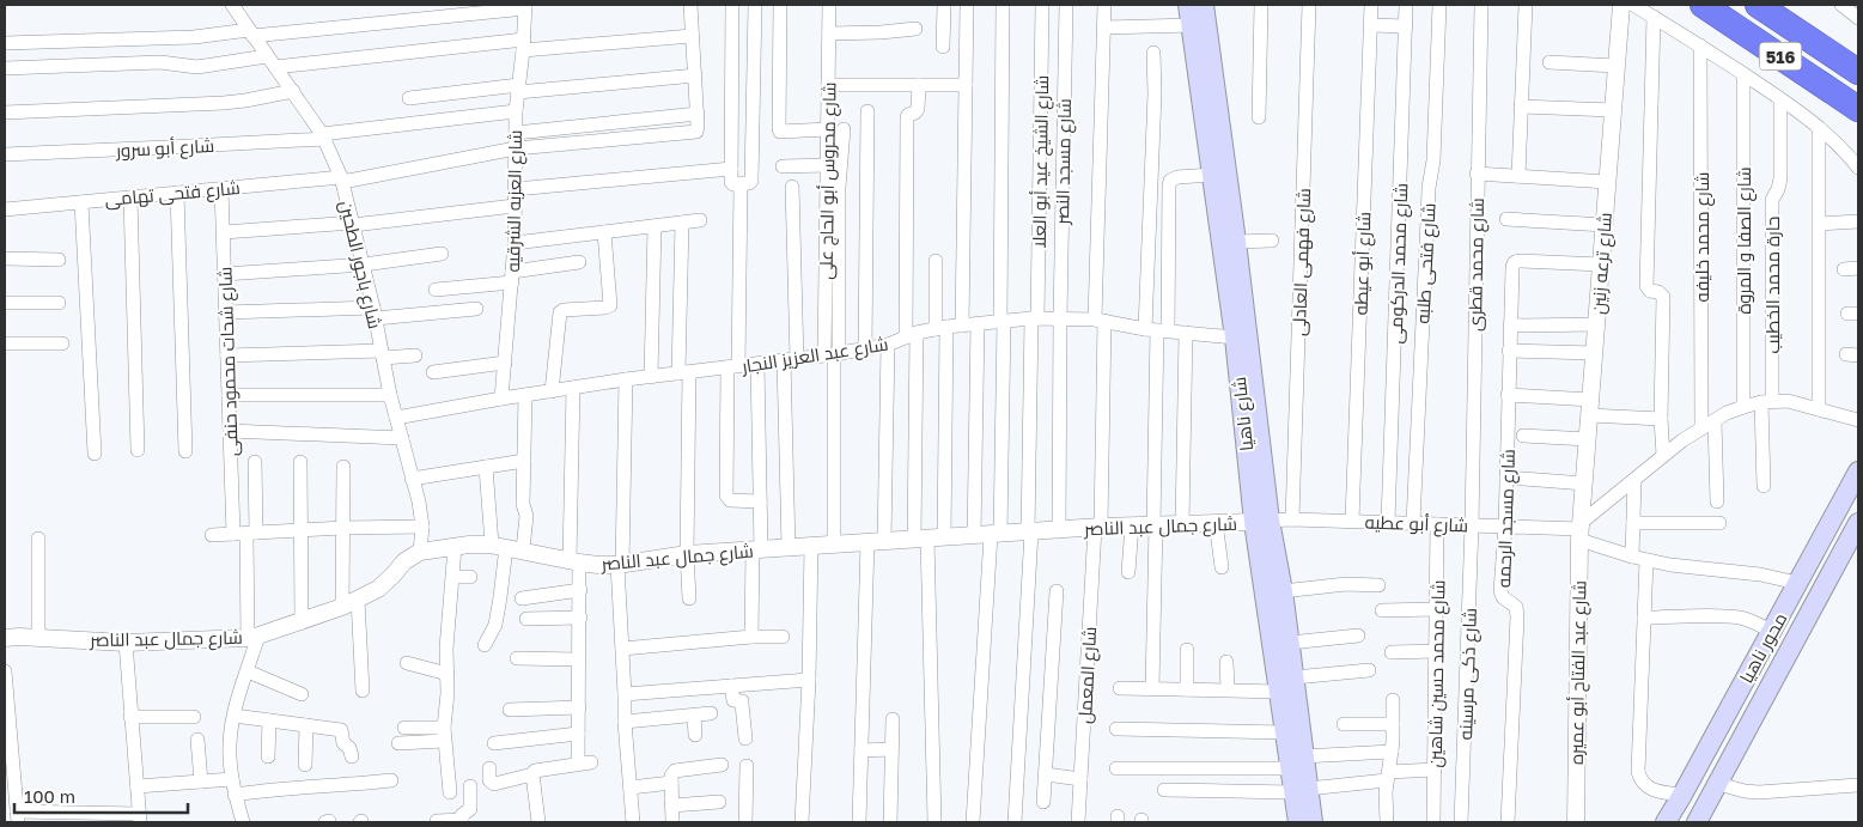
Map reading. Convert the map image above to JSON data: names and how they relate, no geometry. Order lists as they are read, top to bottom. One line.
{"streets":{"highway":["516"],"main road":["شارع ناهيا","محور ناهيا"],"street":["شارع أبو سرور","شارع الشيخ عيد أبو العلا","شارع مسجد النصر","شارع محروس أبو الحاج على","شارع فتحى تهامى","شارع العزبه الشرقيه","شارع محمد خليفه","شارع الصفا و المروة","شارع فهمى العادلى","شارع أبو عيطه","شارع محمد الدركومى","شارع فتحى طلبه","شارع ترعه زنين","شارع باجور الطحين","شارع محمد قطرى","حارة محمد الخطيب","شارع عبد العزيز النجار","شارع شحات محمود حنفى","شارع مسجد الرحمه","شارع أبو عطيه","شارع جمال عبد الناصر","شارع عبد الفتاح أبو عميره","شارع محمد حسين شاهين","شارع ذكى مرسينه","شارع المعمل"]},"crossings":[["شارع أبو سرور","شارع العزبه الشرقيه"],["شارع أبو سرور","شارع باجور الطحين"],["شارع الشيخ عيد أبو العلا","شارع عبد العزيز النجار"],["شارع الشيخ عيد أبو العلا","شارع جمال عبد الناصر"],["شارع مسجد النصر","شارع عبد العزيز النجار"],["شارع مسجد النصر","شارع جمال عبد الناصر"],["شارع محروس أبو الحاج على","شارع عبد العزيز النجار"],["شارع فتحى تهامى","شارع العزبه الشرقيه"],["شارع فتحى تهامى","شارع باجور الطحين"],["شارع فتحى تهامى","شارع شحات محمود حنفى"],["شارع العزبه الشرقيه","شارع عبد العزيز النجار"],["شارع فهمى العادلى","شارع أبو عطيه"],["شارع أبو عيطه","شارع أبو عطيه"],["شارع محمد الدركومى","شارع أبو عطيه"],["شارع فتحى طلبه","شارع أبو عطيه"],["شارع ترعه زنين","شارع مسجد الرحمه"],["شارع ترعه زنين","شارع أبو عطيه"],["شارع ترعه زنين","شارع عبد الفتاح أبو عميره"],["شارع باجور الطحين","شارع عبد العزيز النجار"],["شارع باجور الطحين","شارع جمال عبد الناصر"],["شارع محمد قطرى","شارع أبو عطيه"],["شارع محمد قطرى","شارع ذكى مرسينه"],["شارع عبد العزيز النجار","شارع ناهيا"],["شارع عبد العزيز النجار","شارع المعمل"],["شارع ناهيا","شارع أبو عطيه"],["شارع ناهيا","شارع جمال عبد الناصر"],["شارع مسجد الرحمه","شارع أبو عطيه"],["شارع أبو عطيه","شارع جمال عبد الناصر"],["شارع أبو عطيه","محور ناهيا"],["شارع أبو عطيه","شارع عبد الفتاح أبو عميره"],["شارع أبو عطيه","شارع محمد حسين شاهين"],["شارع أبو عطيه","شارع ذكى مرسينه"],["شارع جمال عبد الناصر","شارع المعمل"]],"scale_bar":"100 m"}
